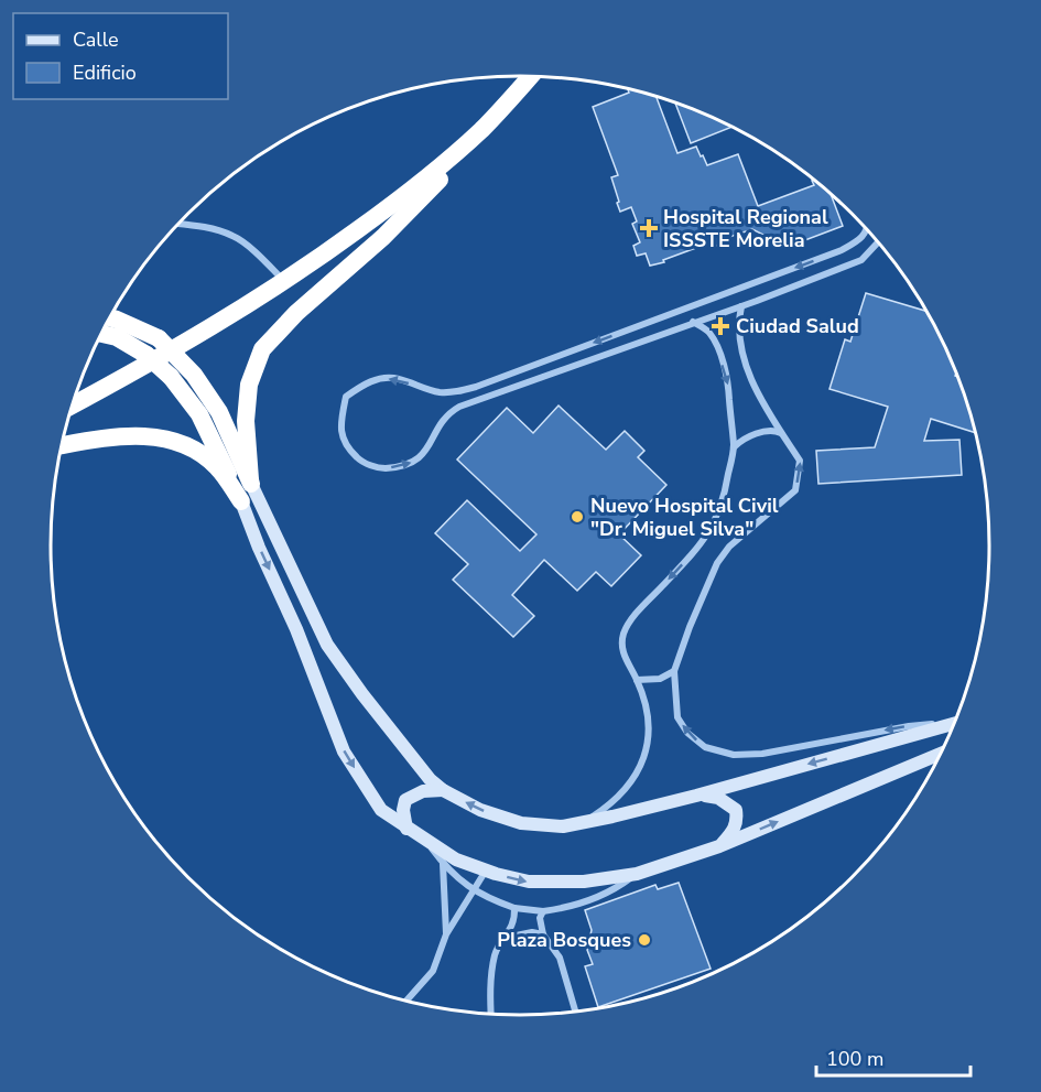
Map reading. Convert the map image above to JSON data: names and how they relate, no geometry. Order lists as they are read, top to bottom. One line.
{"places":{"health":["Hospital Regional ISSSTE Morelia","Ciudad Salud"],"other":["Nuevo Hospital Civil \"Dr. Miguel Silva\"","Plaza Bosques"]},"legend":["Calle","Edificio"],"scale_bar":"100 m"}
